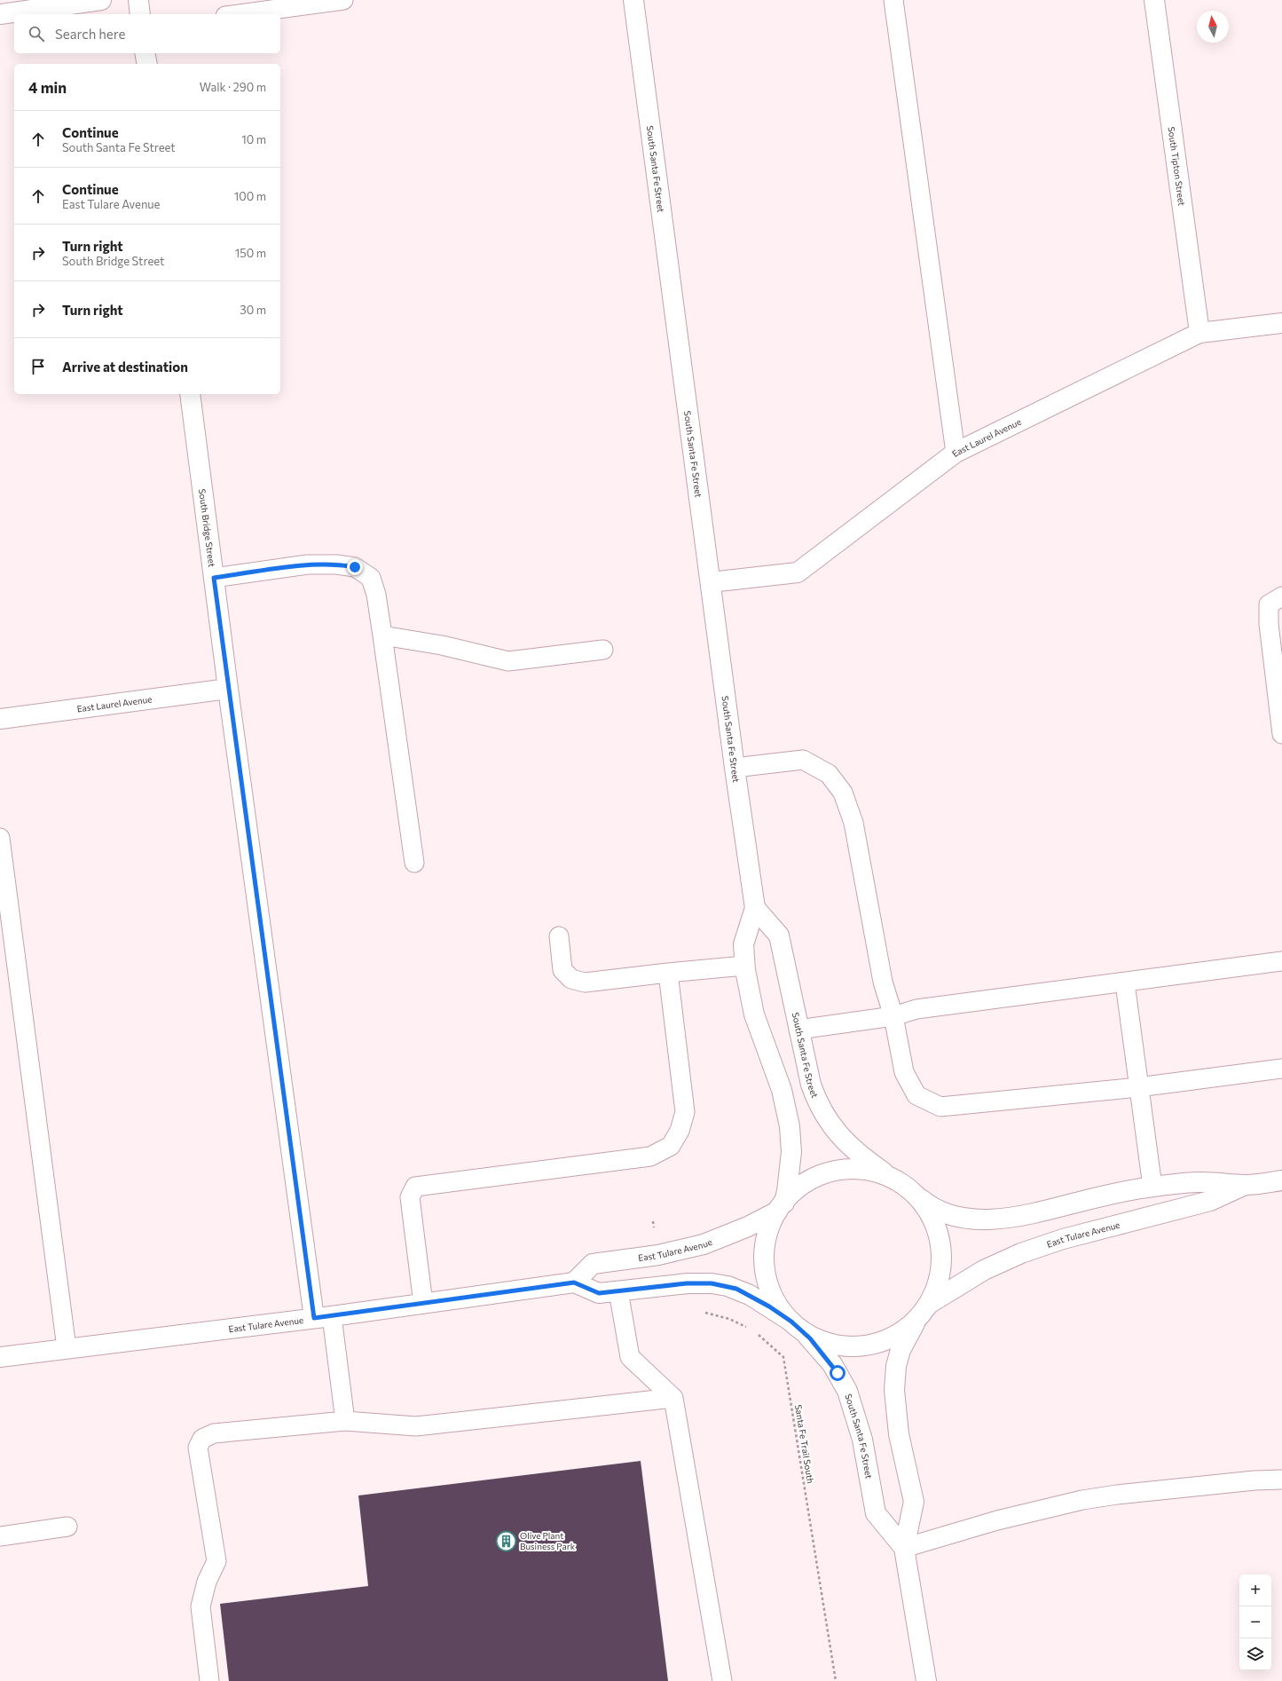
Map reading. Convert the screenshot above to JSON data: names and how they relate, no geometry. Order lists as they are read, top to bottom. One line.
{"streets":{"street":["South Tipton Street","South Santa Fe Street","East Laurel Avenue","South Bridge Street","East Tulare Avenue"],"path":["Santa Fe Trail South"]},"crossings":[["South Tipton Street","East Laurel Avenue"],["South Santa Fe Street","East Laurel Avenue"],["South Santa Fe Street","East Tulare Avenue"],["East Laurel Avenue","South Bridge Street"],["South Bridge Street","East Tulare Avenue"]],"places":{"building":["Olive Plant Business Park"]},"north":"top","page":{"search":"Search here","heading":["4 min","Walk · 290 m"],"list":[["Continue","South Santa Fe Street","10 m"],["Continue","East Tulare Avenue","100 m"],["Turn right","South Bridge Street","150 m"],["Turn right","30 m"],"Arrive at destination"],"map_buttons":["+","−"]}}
